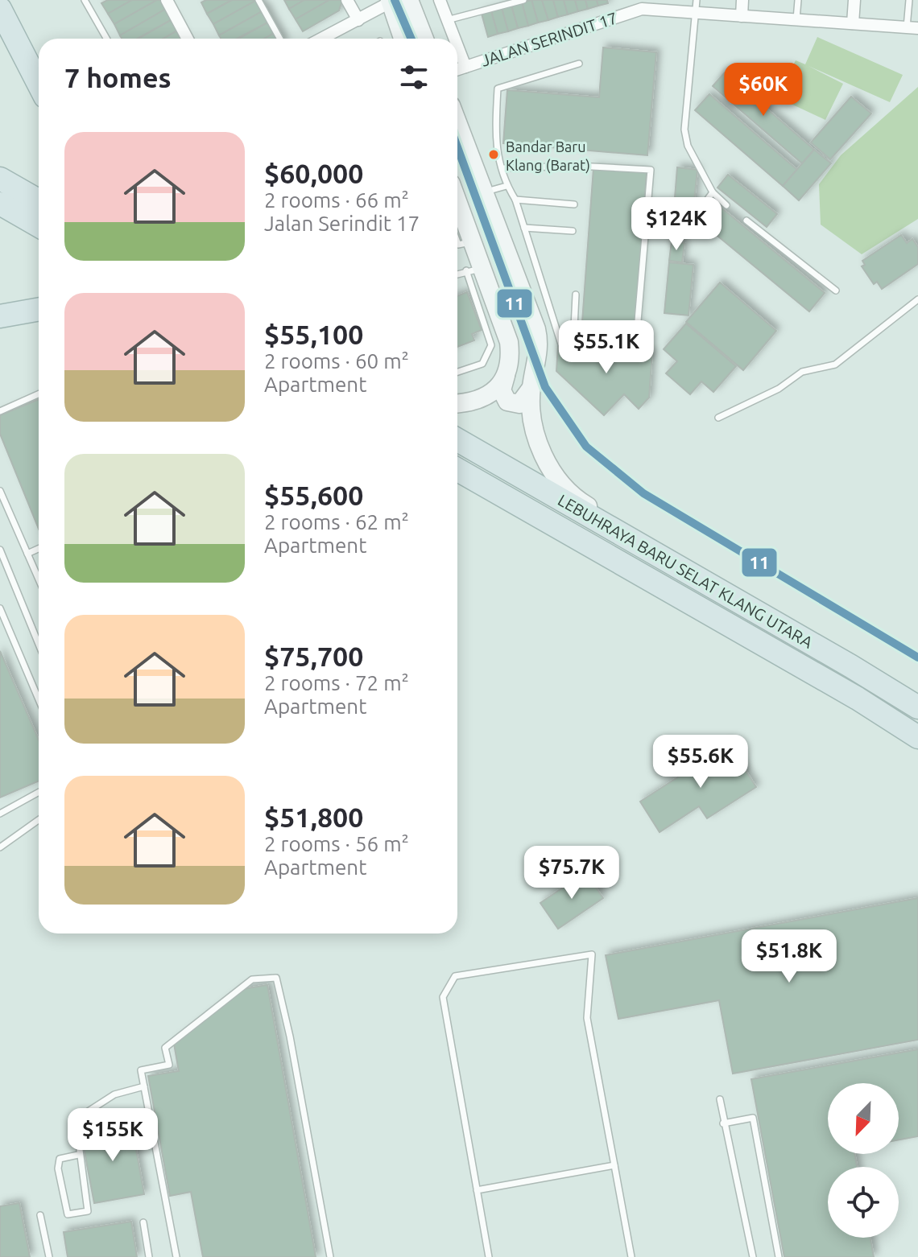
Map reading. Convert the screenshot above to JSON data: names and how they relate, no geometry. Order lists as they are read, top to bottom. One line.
{"streets":{"highway":["LEBUHRAYA BARU SELAT KLANG UTARA"],"street":["JALAN SERINDIT 17"]},"places":["Bandar Baru Klang (Barat)"],"lines":["transit line 11"],"north":"bottom left","page":{"heading":"7 homes","price":["$60K","$124K","$55.1K","$55.6K","$75.7K","$51.8K","$155K"],"list":[{"name":"$60,000","note":"2 rooms · 66 m² · Jalan Serindit 17"},{"name":"$55,100","note":"2 rooms · 60 m² · Apartment"},{"name":"$55,600","note":"2 rooms · 62 m² · Apartment"},{"name":"$75,700","note":"2 rooms · 72 m² · Apartment"},{"name":"$51,800","note":"2 rooms · 56 m² · Apartment"}]}}
